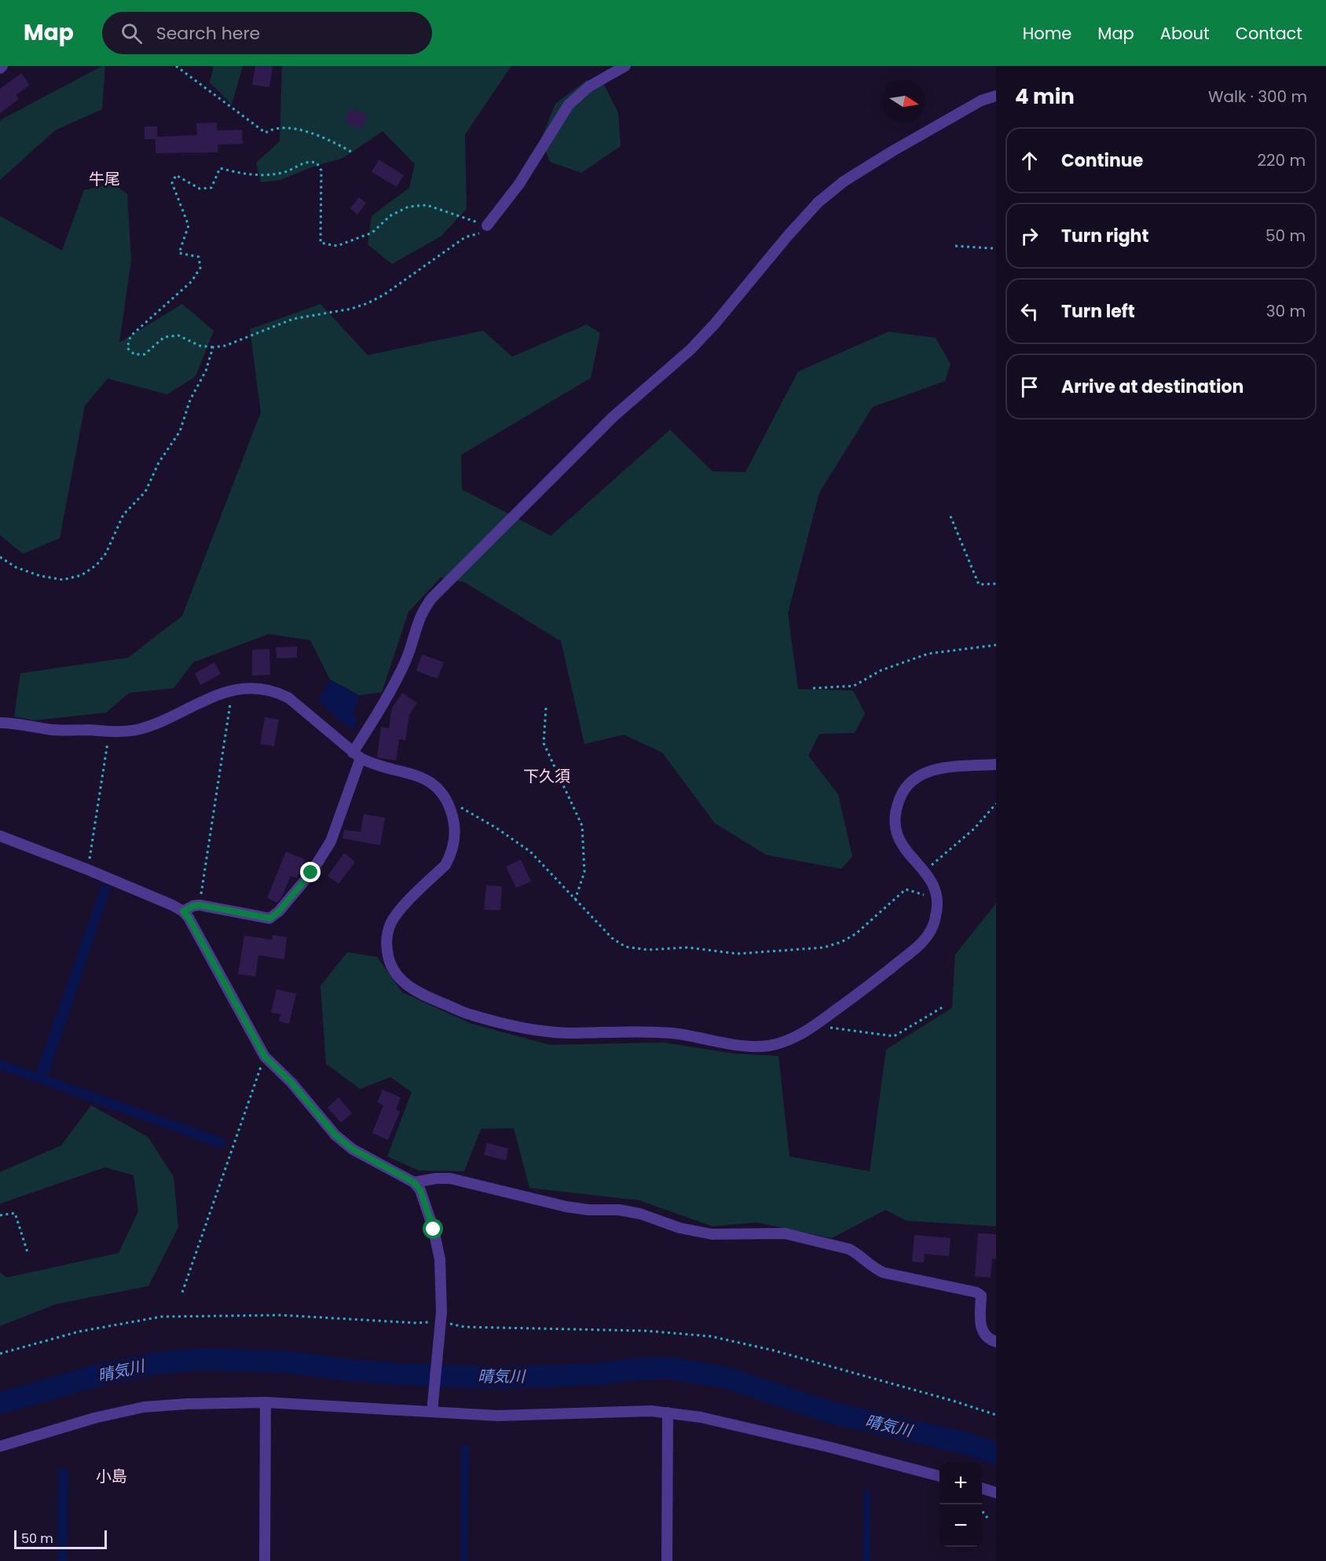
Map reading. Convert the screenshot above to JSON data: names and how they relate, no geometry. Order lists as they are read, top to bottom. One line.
{"districts":["牛尾","下久須","小島"],"water":["晴気川"],"scale_bar":"50 m","north":"right","page":{"header":"Map","search":"Search here","nav":["Home","Map","About","Contact"],"heading":["4 min","Walk · 300 m"],"list":[["Continue","220 m"],["Turn right","50 m"],["Turn left","30 m"],"Arrive at destination"],"map_buttons":["+","−"],"scale":"50 m"}}
